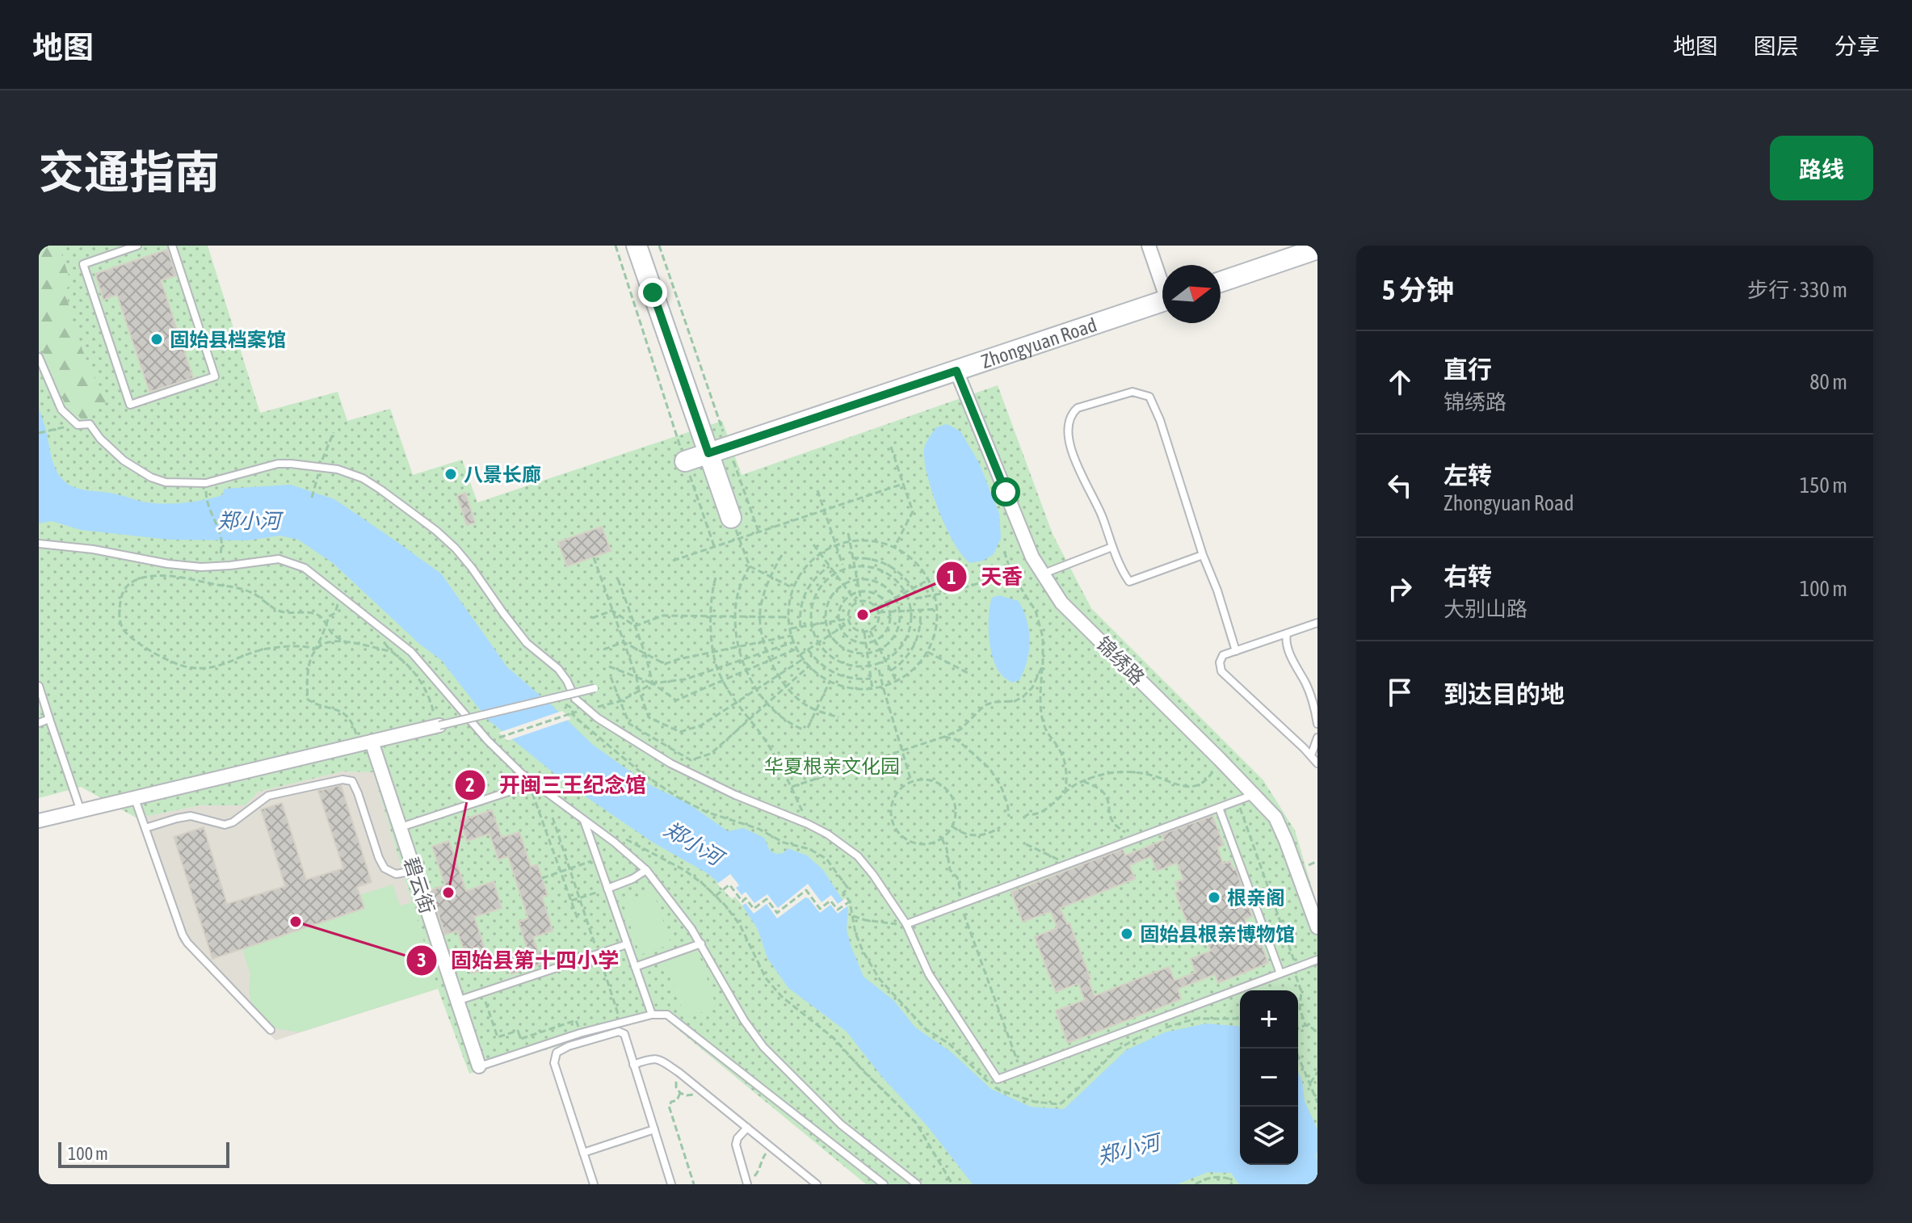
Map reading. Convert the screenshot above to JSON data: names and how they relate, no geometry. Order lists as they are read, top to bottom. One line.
{"streets":{"main road":["Zhongyuan Road"],"street":["锦绣路","碧云街"]},"crossings":[["Zhongyuan Road","锦绣路"]],"water":["郑小河"],"parks":["华夏根亲文化园"],"places":["固始县档案馆","八景长廊","天香","开闽三王纪念馆","根亲阁","固始县第十四小学","固始县根亲博物馆"],"scale_bar":"100 m","north":"right","page":{"header":"地图","nav":["地图","图层","分享"],"title":"交通指南","buttons":"路线","heading":["5 分钟","步行 · 330 m"],"list":[["直行","锦绣路","80 m"],["左转","Zhongyuan Road","150 m"],["右转","大别山路","100 m"],"到达目的地"],"map_buttons":["+","−"],"scale":"100 m"}}
